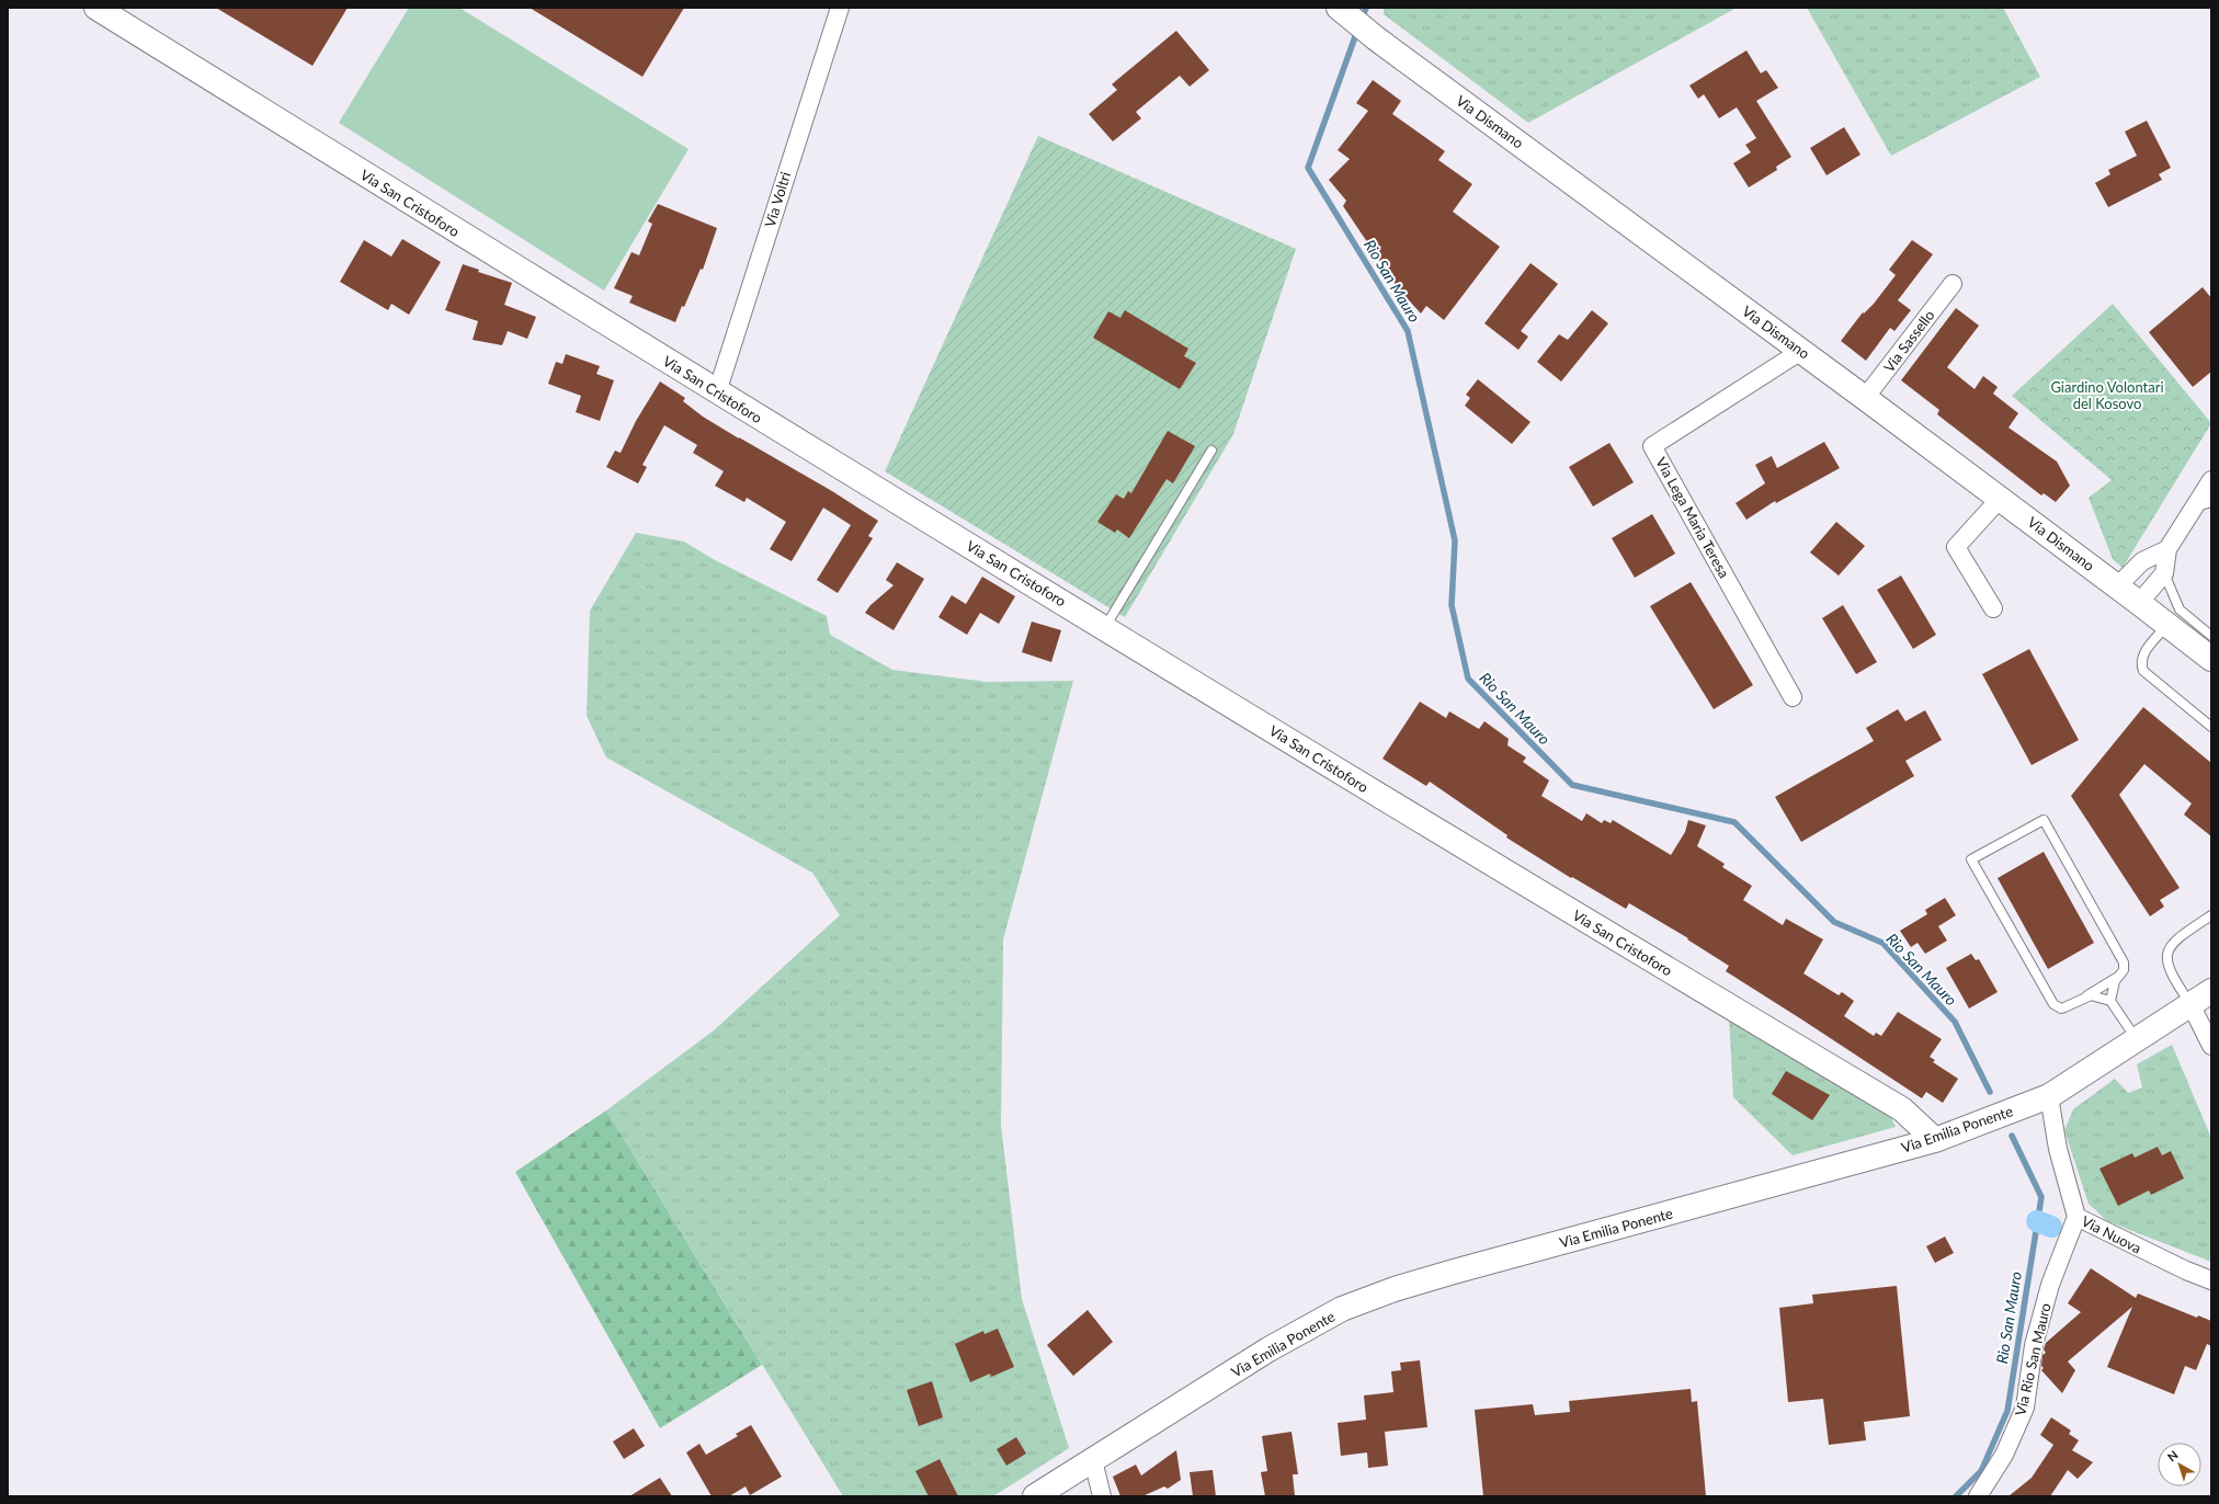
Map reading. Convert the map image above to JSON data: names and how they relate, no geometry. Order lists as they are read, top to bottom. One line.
{"streets":{"main road":["Via Dismano","Via San Cristoforo","Via Emilia Ponente"],"street":["Via Voltri","Via Sassello","Via Lega Maria Teresa","Via Nuova","Via Rio San Mauro"]},"crossings":[["Via Dismano","Via Sassello"],["Via Dismano","Via Lega Maria Teresa"],["Via Voltri","Via San Cristoforo"],["Via San Cristoforo","Via Emilia Ponente"],["Via Emilia Ponente","Via Nuova"],["Via Nuova","Via Rio San Mauro"]],"water":["Rio San Mauro"],"parks":["Giardino Volontari del Kosovo"],"north":"top left"}
